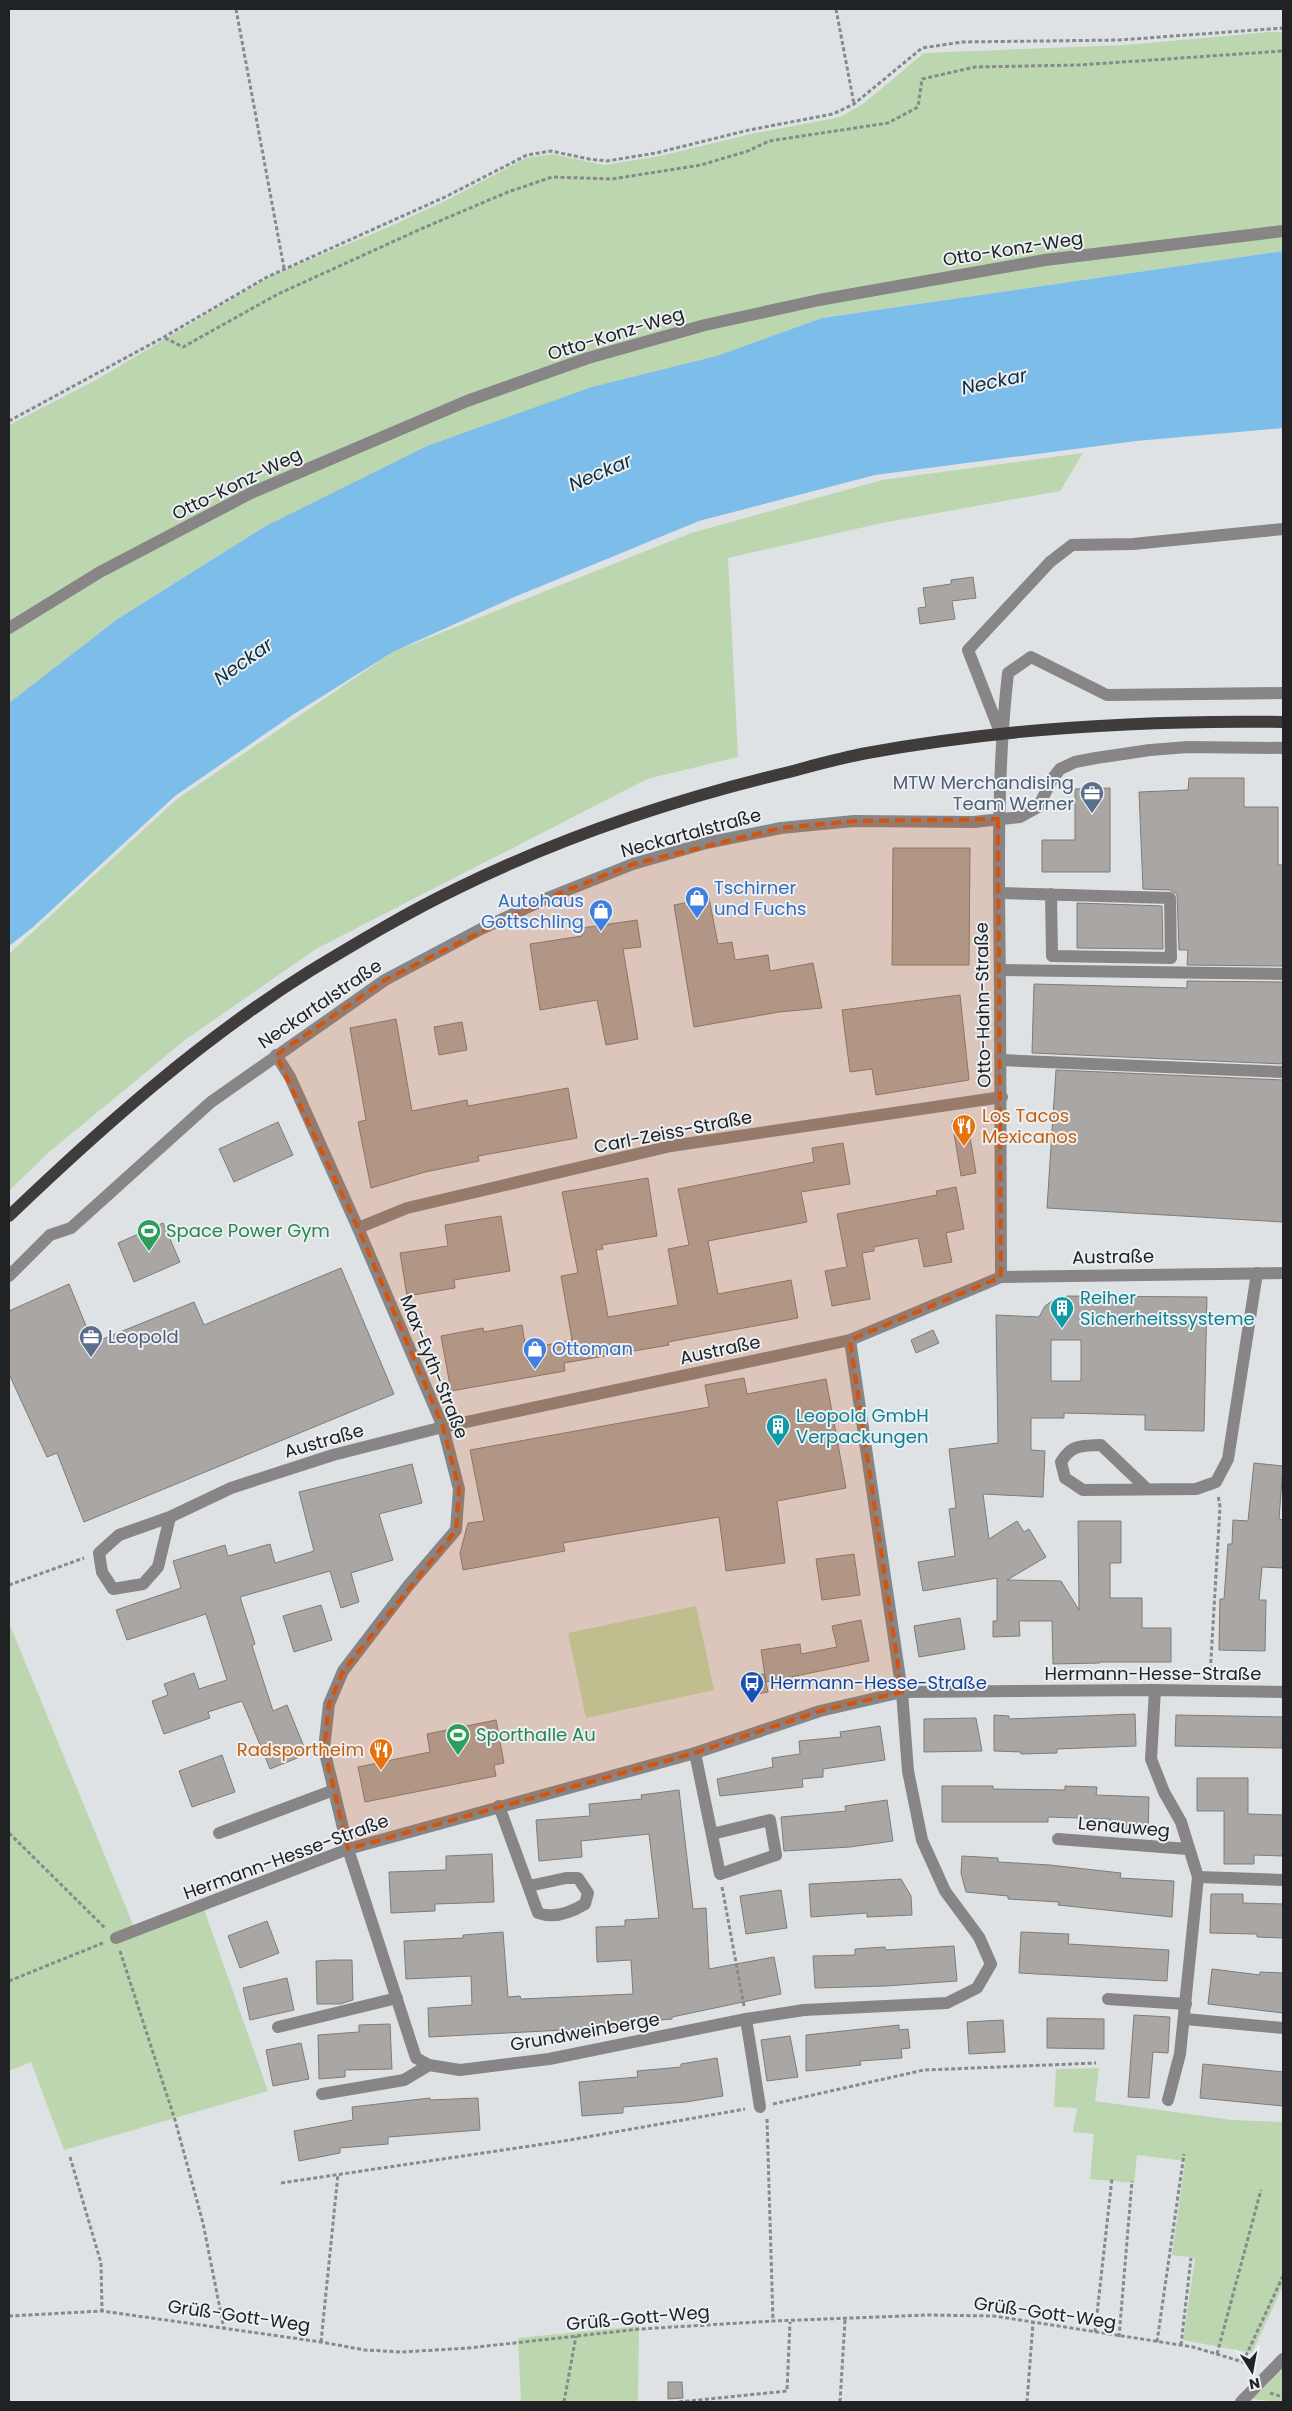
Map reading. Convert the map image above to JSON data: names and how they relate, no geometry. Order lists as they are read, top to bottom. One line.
{"streets":{"main road":["Neckartalstraße"],"street":["Otto-Konz-Weg","Otto-Hahn-Straße","Carl-Zeiss-Straße","Austraße","Max-Eyth-Straße","Hermann-Hesse-Straße","Lenauweg","Grundweinberge"],"path":["Grüß-Gott-Weg"]},"crossings":[["Neckartalstraße","Otto-Hahn-Straße"],["Neckartalstraße","Max-Eyth-Straße"],["Otto-Hahn-Straße","Carl-Zeiss-Straße"],["Otto-Hahn-Straße","Austraße"],["Carl-Zeiss-Straße","Max-Eyth-Straße"],["Austraße","Max-Eyth-Straße"],["Max-Eyth-Straße","Hermann-Hesse-Straße"],["Hermann-Hesse-Straße","Grundweinberge"]],"water":["Neckar"],"places":{"office":["MTW Merchandising Team Werner","Leopold"],"shop":["Tschirner und Fuchs","Autohaus Gottschling","Ottoman"],"restaurant":["Los Tacos Mexicanos","Radsportheim"],"sports":["Space Power Gym","Sporthalle Au"],"building":["Reiher Sicherheitssysteme","Leopold GmbH Verpackungen"],"bus stop":["Hermann-Hesse-Straße"]},"north":"bottom"}
